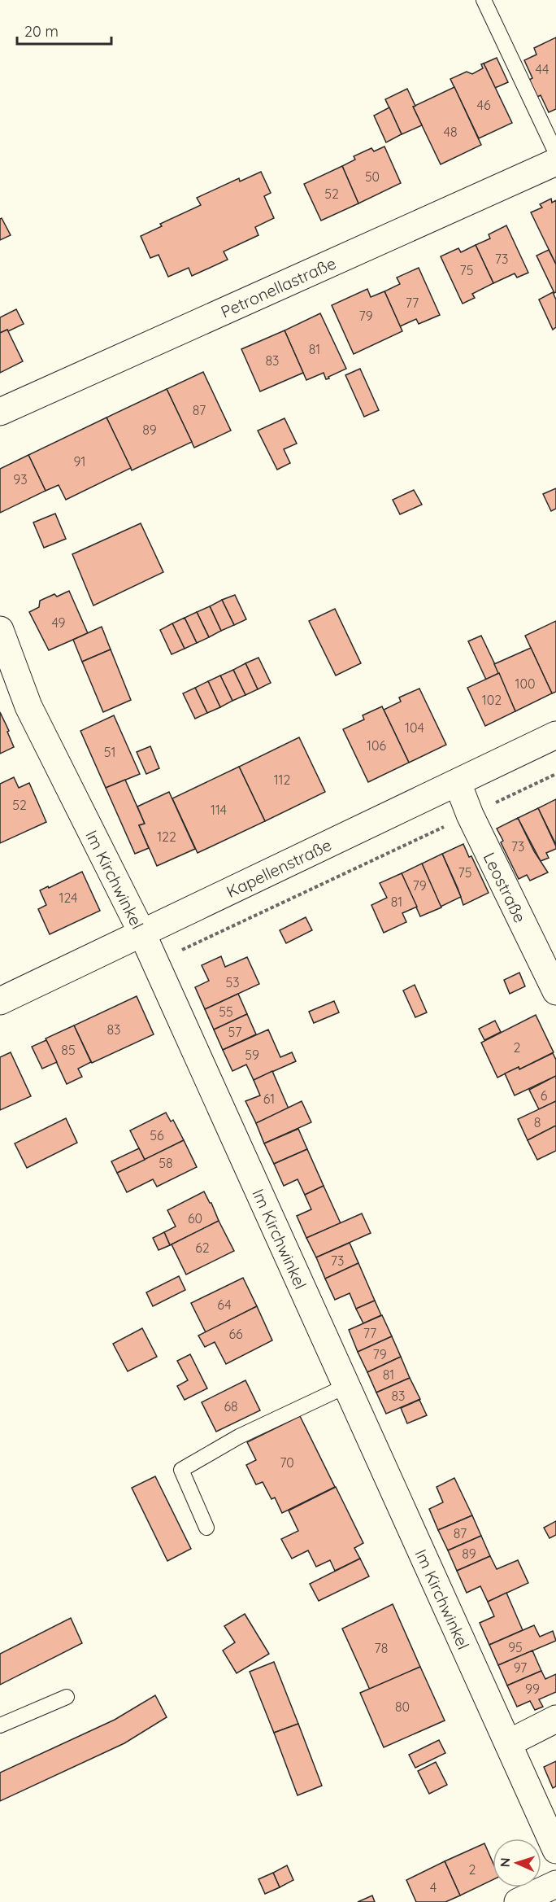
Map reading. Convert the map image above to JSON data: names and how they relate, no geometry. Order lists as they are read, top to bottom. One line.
{"streets":{"street":["Petronellastraße","Kapellenstraße","Im Kirchwinkel","Leostraße"]},"crossings":[["Kapellenstraße","Im Kirchwinkel"],["Kapellenstraße","Leostraße"]],"house_numbers":["44","46","48","50","52","73","75","77","79","81","83","87","89","91","93","49","100","102","104","106","51","112","52","114","122","73","75","79","124","81","53","55","83","57","2","85","59","6","61","8","56","58","60","62","73","64","77","66","79","81","83","68","70","87","89","95","78","97","99","80","2","4"],"scale_bar":"20 m","north":"left"}
